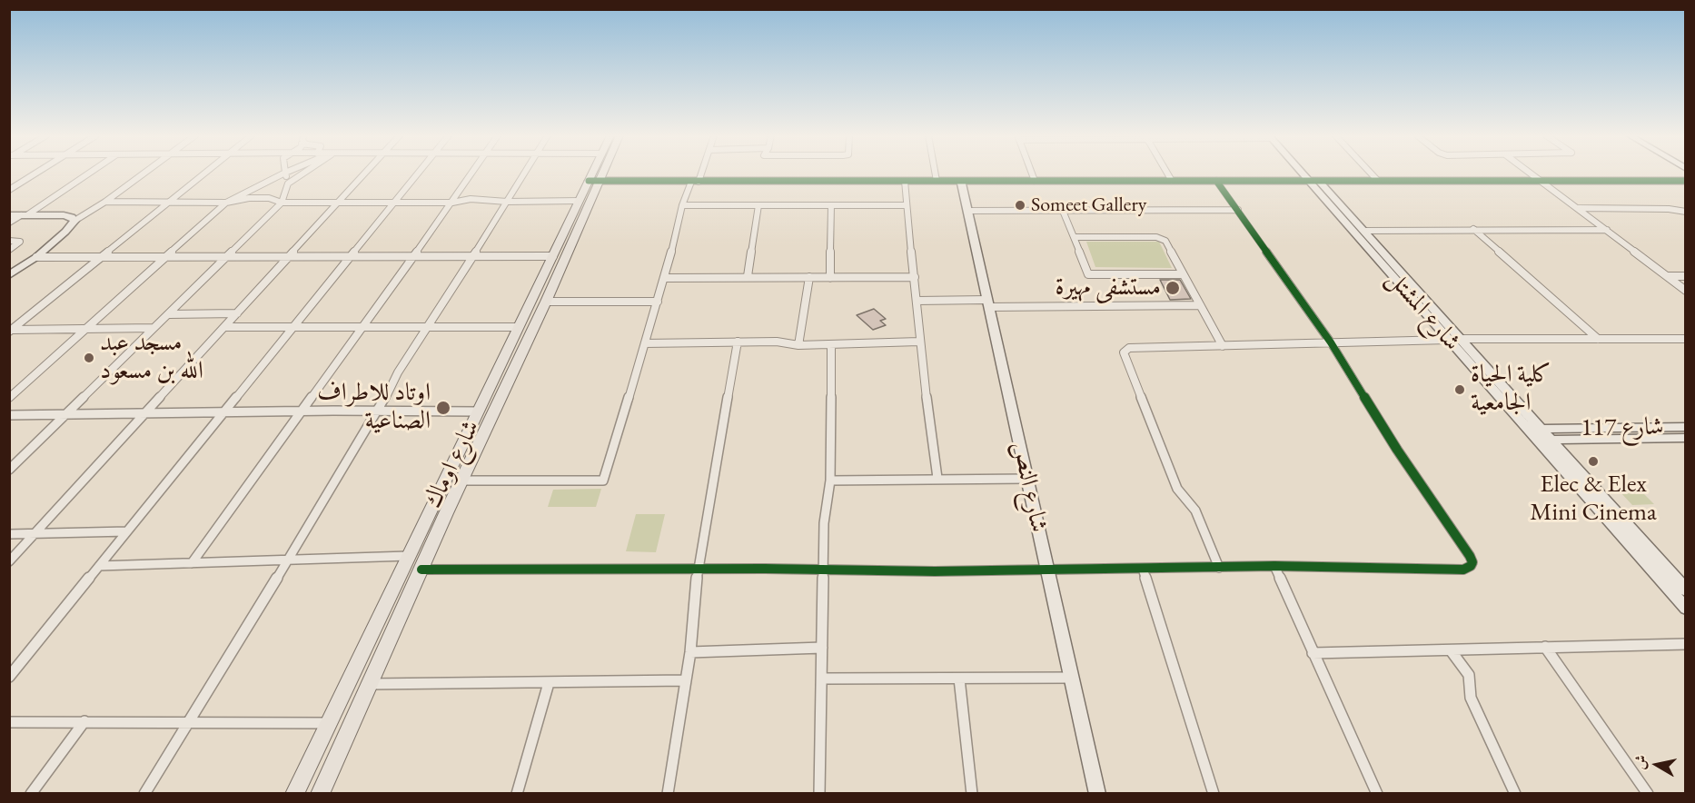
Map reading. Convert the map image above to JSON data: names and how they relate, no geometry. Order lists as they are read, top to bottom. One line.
{"streets":{"main road":["شارع اوماك"],"street":["شارع المشتل","شارع 117","شارع النص"]},"crossings":[["شارع المشتل","شارع 117"]],"places":["Someet Gallery","مستشفى مهيرة","مسجد عبد الله بن مسعود","كلية الحياة الجامعية","اوتاد للاطراف الصناعية","Elec & Elex Mini Cinema"],"north":"left"}
